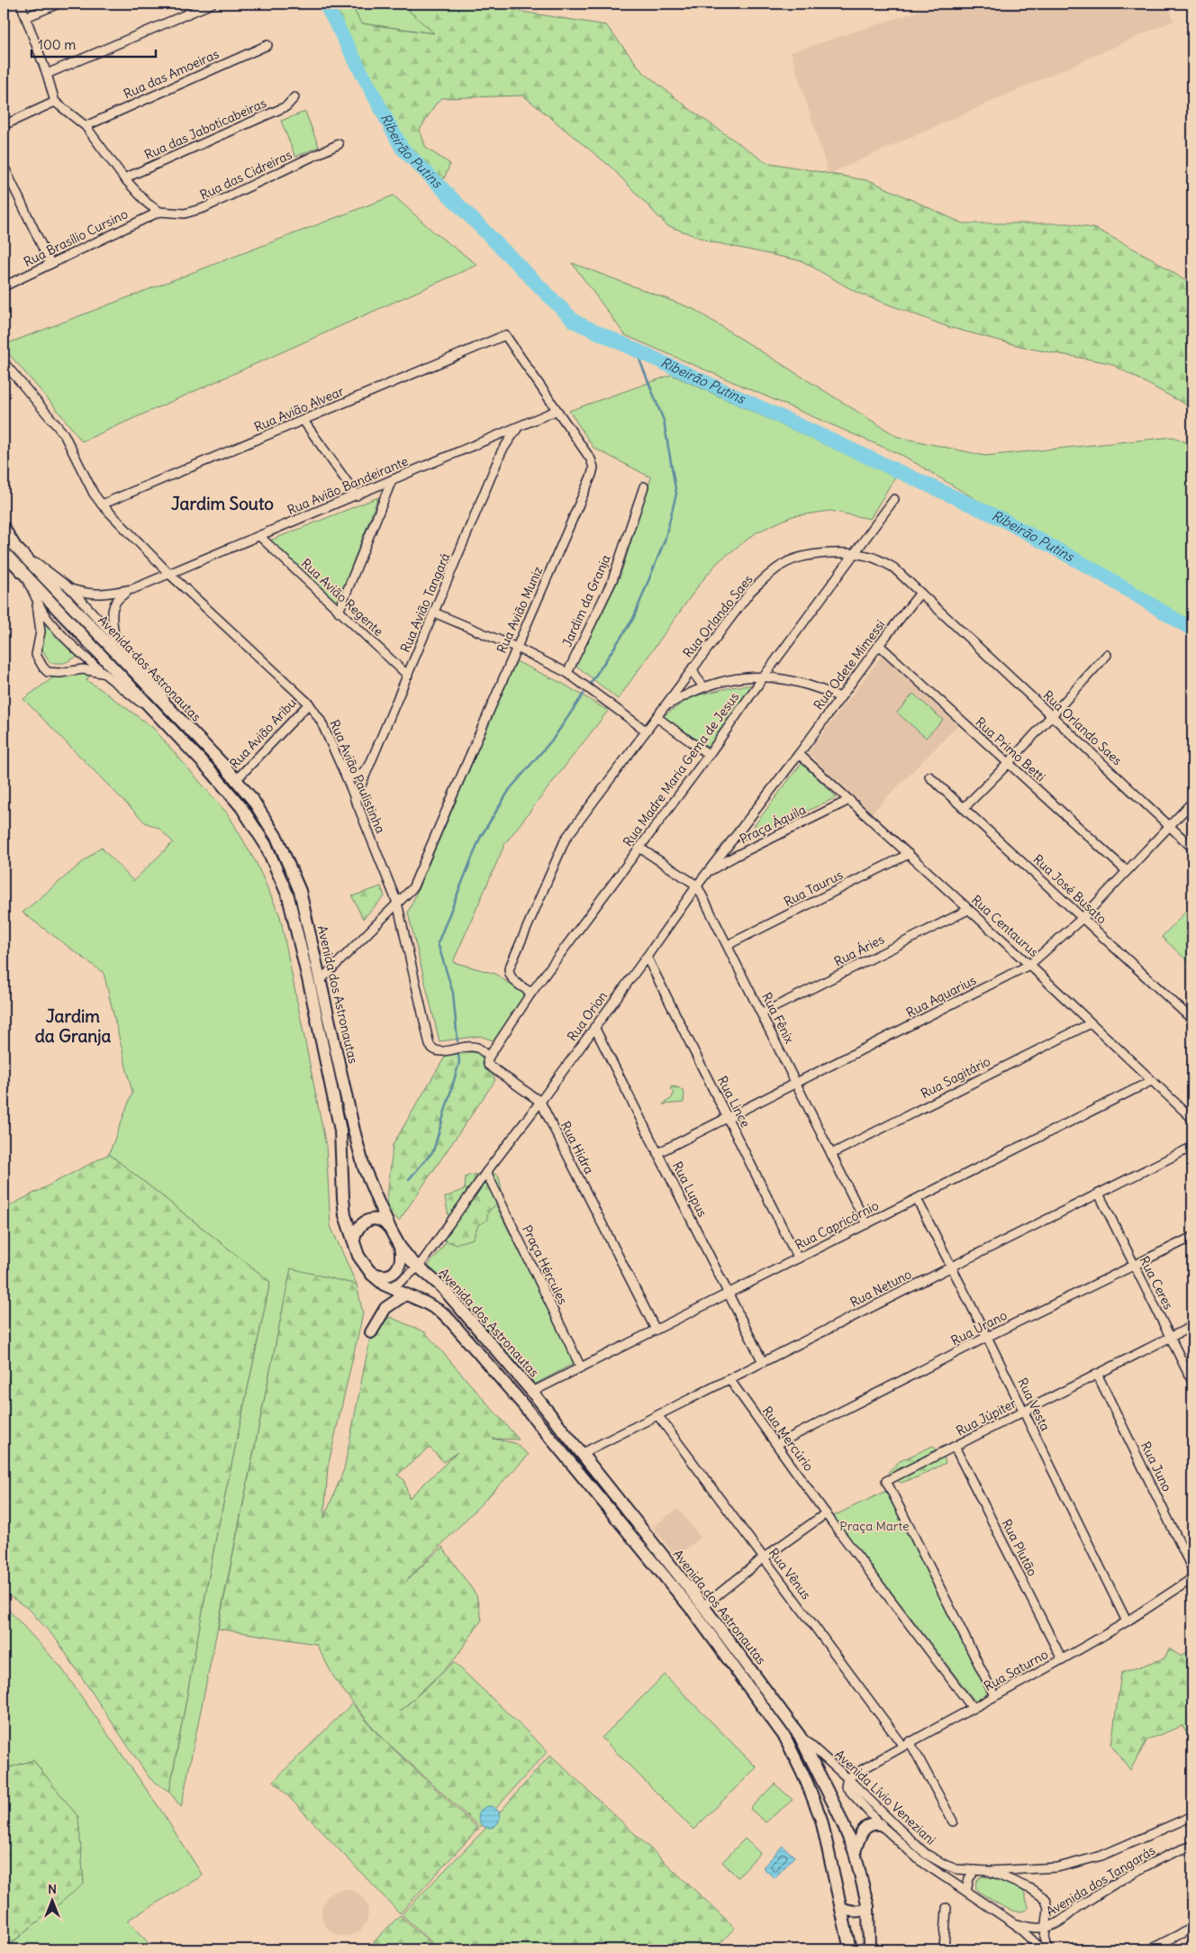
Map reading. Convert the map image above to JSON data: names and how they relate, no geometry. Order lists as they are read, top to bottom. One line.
{"streets":{"main road":["Avenida dos Astronautas"],"street":["Rua das Amoeiras","Rua das Jaboticabeiras","Rua das Cidreiras","Rua Brasílio Cursino","Rua Avião Alvear","Rua Avião Bandeirante","Rua Avião Regente","Jardim da Granja","Rua Avião Tangará","Rua Avião Muniz","Rua Orlando Saes","Rua Odete Mimessi","Rua Avião Aribu","Rua Primo Betti","Rua Madre Maria Gema de Jesus","Rua Avião Paulistinha","Praça Áquila","Rua Taurus","Rua José Busato","Rua Centaurus","Rua Áries","Rua Aquarius","Rua Orion","Rua Fênix","Rua Sagitário","Rua Lince","Rua Hidra","Rua Lupus","Rua Capricórnio","Praça Hércules","Rua Ceres","Rua Netuno","Rua Urano","Rua Vesta","Rua Júpiter","Rua Mercúrio","Rua Juno","Rua Plutão","Rua Vênus","Rua Saturno","Avenida Lívio Veneziani","Avenida dos Tangarás"]},"crossings":[["Rua das Cidreiras","Rua Brasílio Cursino"],["Rua Avião Alvear","Rua Avião Muniz"],["Rua Avião Alvear","Rua Avião Paulistinha"],["Rua Avião Bandeirante","Rua Avião Regente"],["Rua Avião Bandeirante","Rua Avião Tangará"],["Rua Avião Bandeirante","Rua Avião Muniz"],["Rua Avião Bandeirante","Rua Avião Paulistinha"],["Rua Avião Regente","Rua Avião Tangará"],["Rua Avião Tangará","Rua Avião Paulistinha"],["Rua Avião Muniz","Avenida dos Astronautas"],["Rua Avião Muniz","Rua Avião Paulistinha"],["Rua Orlando Saes","Rua Odete Mimessi"],["Rua Orlando Saes","Rua Madre Maria Gema de Jesus"],["Rua Orlando Saes","Rua Aquarius"],["Rua Odete Mimessi","Rua Primo Betti"],["Rua Odete Mimessi","Rua Centaurus"],["Rua Odete Mimessi","Rua Orion"],["Avenida dos Astronautas","Rua Avião Aribu"],["Avenida dos Astronautas","Rua Orion"],["Avenida dos Astronautas","Rua Capricórnio"],["Avenida dos Astronautas","Rua Netuno"],["Avenida dos Astronautas","Avenida Lívio Veneziani"],["Rua Avião Aribu","Rua Avião Paulistinha"],["Rua Primo Betti","Rua Aquarius"],["Rua Madre Maria Gema de Jesus","Rua Avião Paulistinha"],["Rua Madre Maria Gema de Jesus","Rua Fênix"],["Rua Madre Maria Gema de Jesus","Rua Hidra"],["Rua Avião Paulistinha","Rua Hidra"],["Praça Áquila","Rua Centaurus"],["Praça Áquila","Rua Orion"],["Rua Taurus","Rua Centaurus"],["Rua Taurus","Rua Fênix"],["Rua José Busato","Rua Aquarius"],["Rua Centaurus","Rua Áries"],["Rua Centaurus","Rua Aquarius"],["Rua Centaurus","Rua Orion"],["Rua Centaurus","Rua Sagitário"],["Rua Centaurus","Rua Capricórnio"],["Rua Áries","Rua Fênix"],["Rua Aquarius","Rua Fênix"],["Rua Aquarius","Rua Lince"],["Rua Aquarius","Rua Lupus"],["Rua Orion","Rua Fênix"],["Rua Orion","Rua Lince"],["Rua Orion","Rua Hidra"],["Rua Orion","Rua Lupus"],["Rua Orion","Praça Hércules"],["Rua Fênix","Rua Sagitário"],["Rua Fênix","Rua Capricórnio"],["Rua Lince","Rua Capricórnio"],["Rua Hidra","Rua Capricórnio"],["Rua Lupus","Rua Capricórnio"],["Rua Lupus","Rua Netuno"],["Rua Capricórnio","Praça Hércules"],["Rua Capricórnio","Rua Vesta"],["Rua Ceres","Rua Netuno"],["Rua Ceres","Rua Urano"],["Rua Ceres","Rua Júpiter"],["Rua Netuno","Rua Vesta"],["Rua Netuno","Rua Mercúrio"],["Rua Netuno","Rua Vênus"],["Rua Urano","Rua Vesta"],["Rua Urano","Rua Mercúrio"],["Rua Vesta","Rua Júpiter"],["Rua Vesta","Rua Saturno"],["Rua Júpiter","Rua Juno"],["Rua Júpiter","Rua Plutão"],["Rua Júpiter","Rua Saturno"],["Rua Plutão","Rua Saturno"],["Rua Vênus","Rua Saturno"],["Rua Saturno","Avenida Lívio Veneziani"],["Avenida Lívio Veneziani","Avenida dos Tangarás"]],"districts":["Jardim Souto","Jardim da Granja"],"water":["Ribeirão Putins"],"parks":["Praça Marte"],"scale_bar":"100 m","north":"top"}
